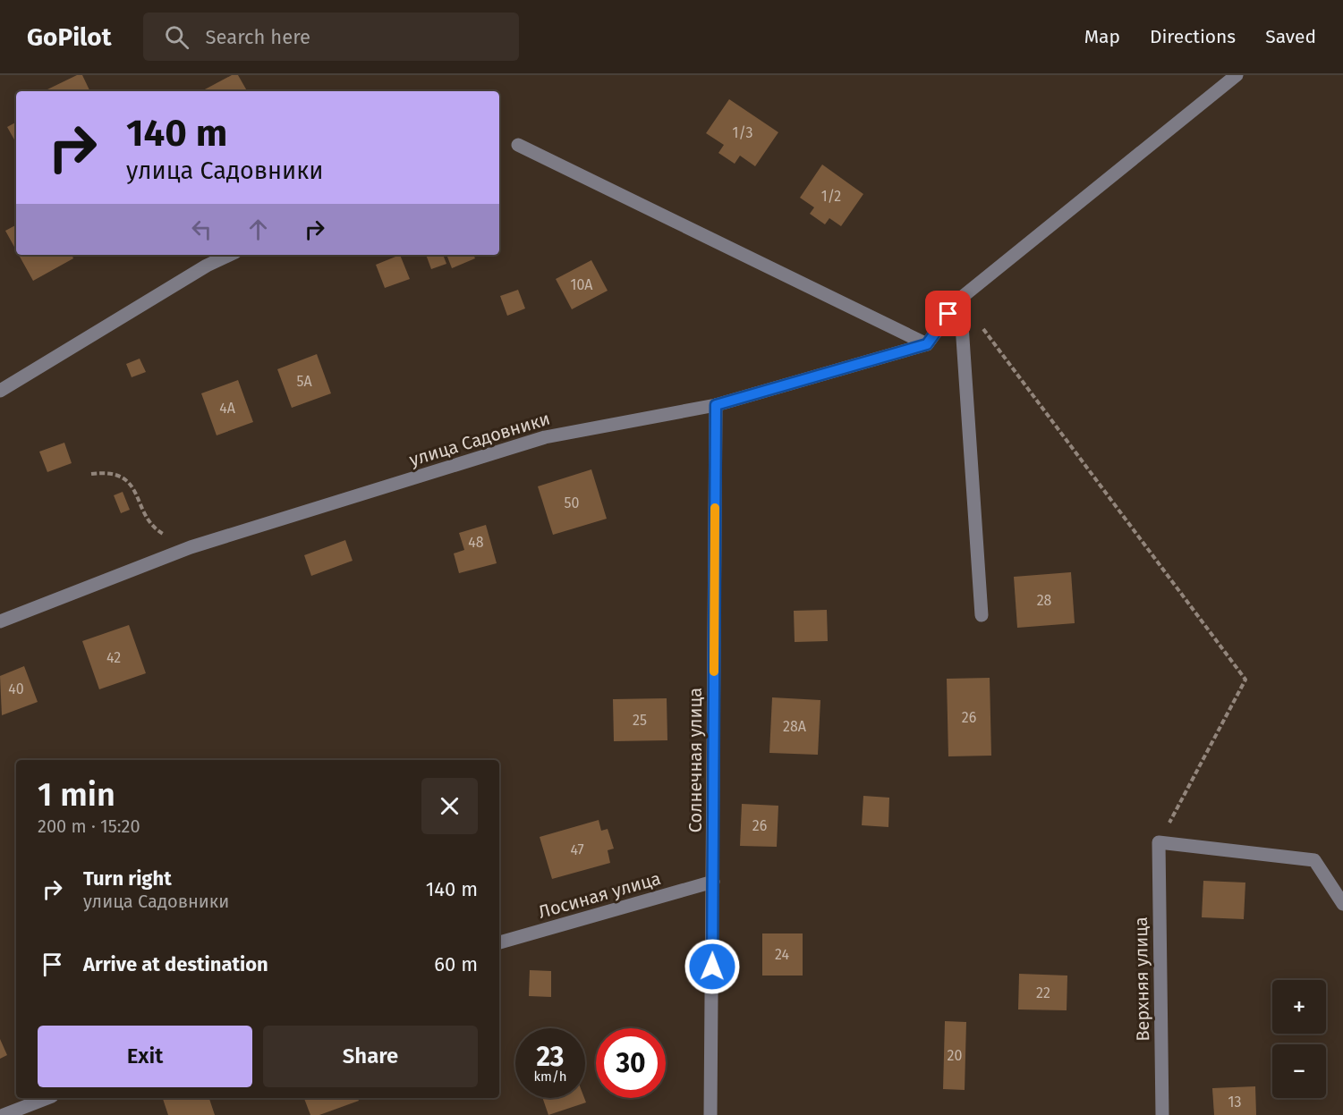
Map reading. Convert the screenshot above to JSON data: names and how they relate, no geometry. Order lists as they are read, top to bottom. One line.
{"streets":{"street":["улица Садовники","Солнечная улица","Лосиная улица","Верхняя улица"]},"crossings":[["улица Садовники","Солнечная улица"],["Солнечная улица","Лосиная улица"]],"house_numbers":["1/3","1/2","10А","5А","4А","50","48","28","42","40","26","25","28А","26","47","24","22","20","13"],"page":{"header":"GoPilot","search":"Search here","nav":["Map","Directions","Saved"],"turn":["140 m","улица Садовники"],"heading":["1 min","200 m · 15:20"],"list":[{"name":"Turn right","note":"улица Садовники","value":"140 m"},{"name":"Arrive at destination","value":"60 m"}],"map_buttons":["+","−"],"buttons":["Exit","Share"],"speed":"23 km/h","limit":"30"}}
